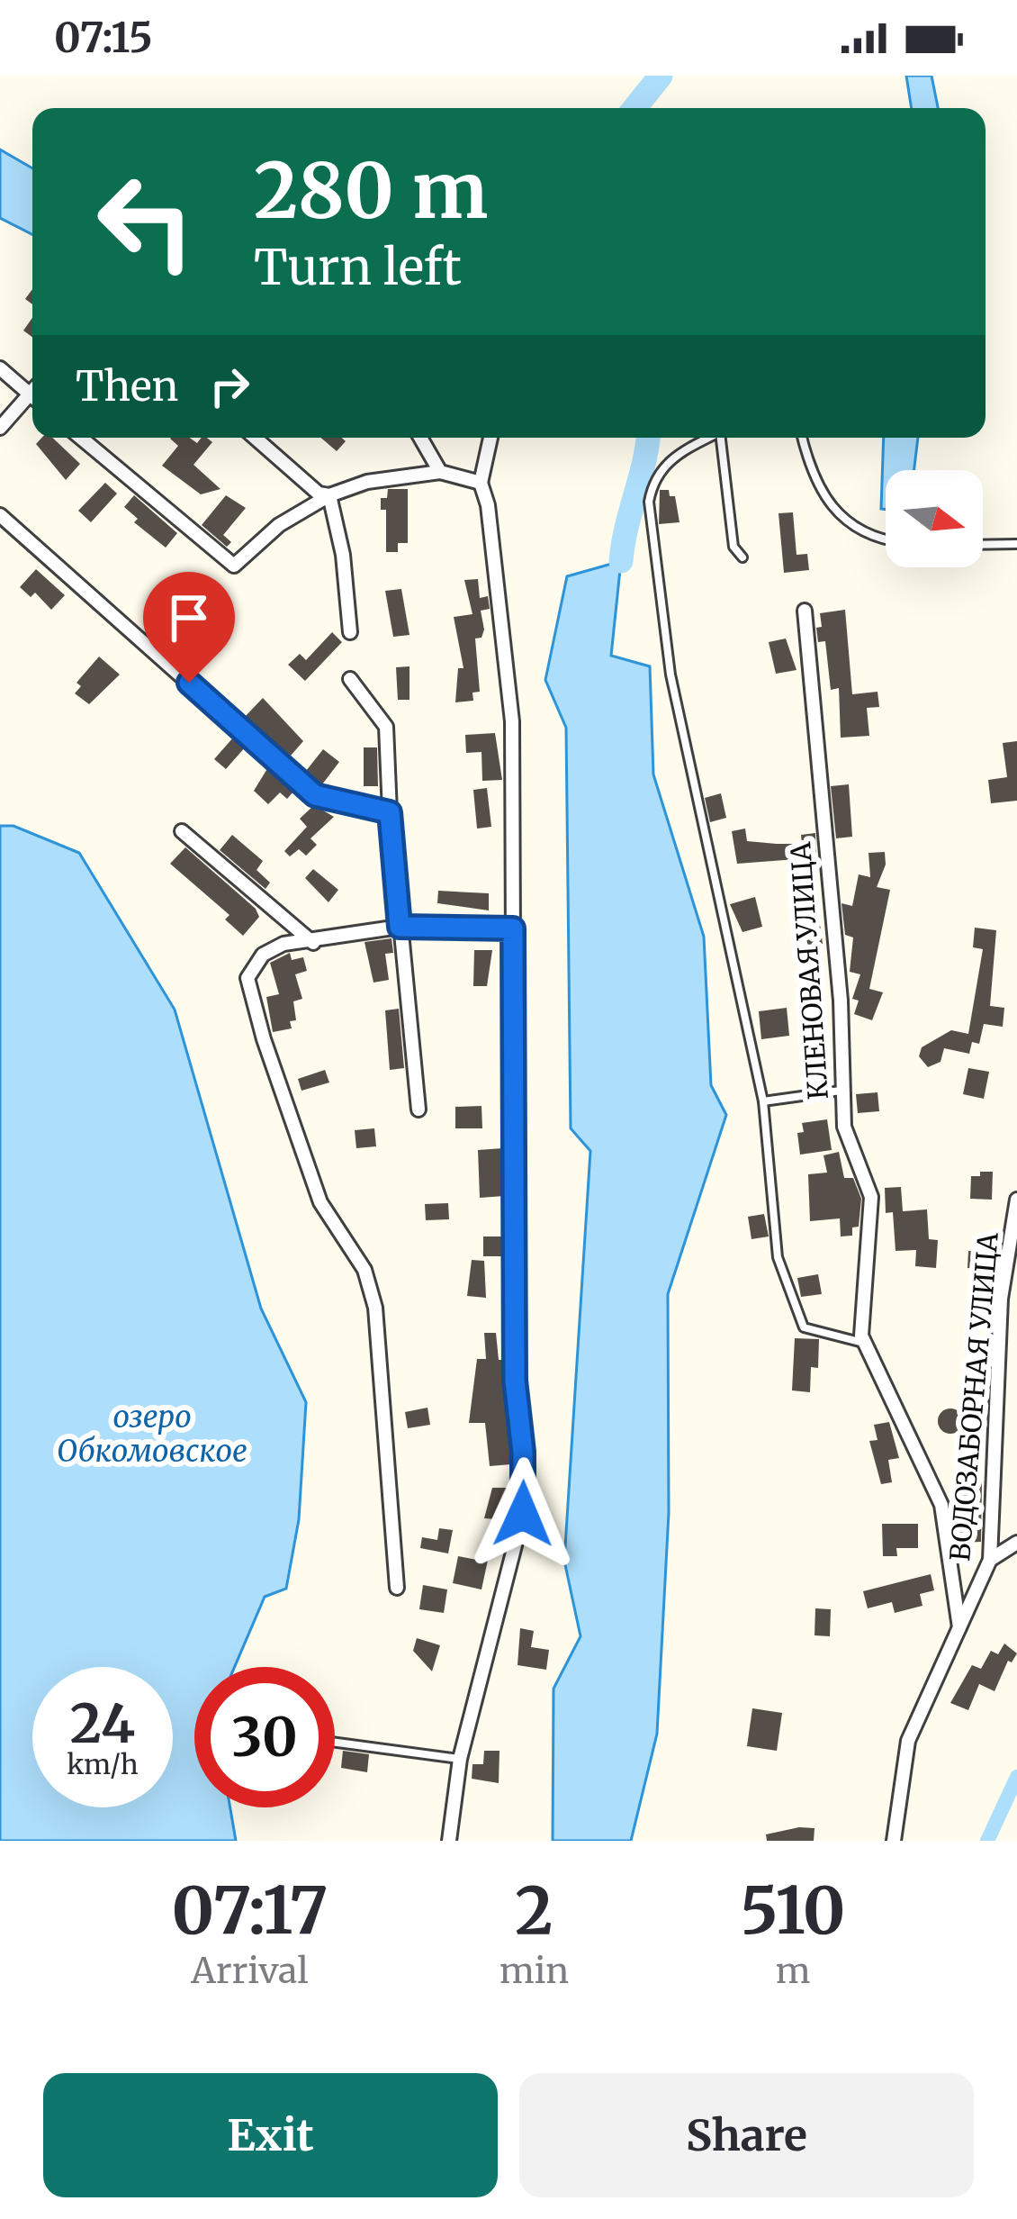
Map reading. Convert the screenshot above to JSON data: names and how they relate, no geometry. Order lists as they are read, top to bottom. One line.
{"streets":{"street":["КЛЕНОВАЯ УЛИЦА","ВОДОЗАБОРНАЯ УЛИЦА"]},"crossings":[["КЛЕНОВАЯ УЛИЦА","ВОДОЗАБОРНАЯ УЛИЦА"]],"water":["озеро Обкомовское"],"north":"right","page":{"status":"07:15","turn":["280 m","Turn left"],"then":"Then","speed":"24 km/h","limit":"30","eta":["07:17","Arrival","2","min","510","m"],"buttons":["Exit","Share"]}}
